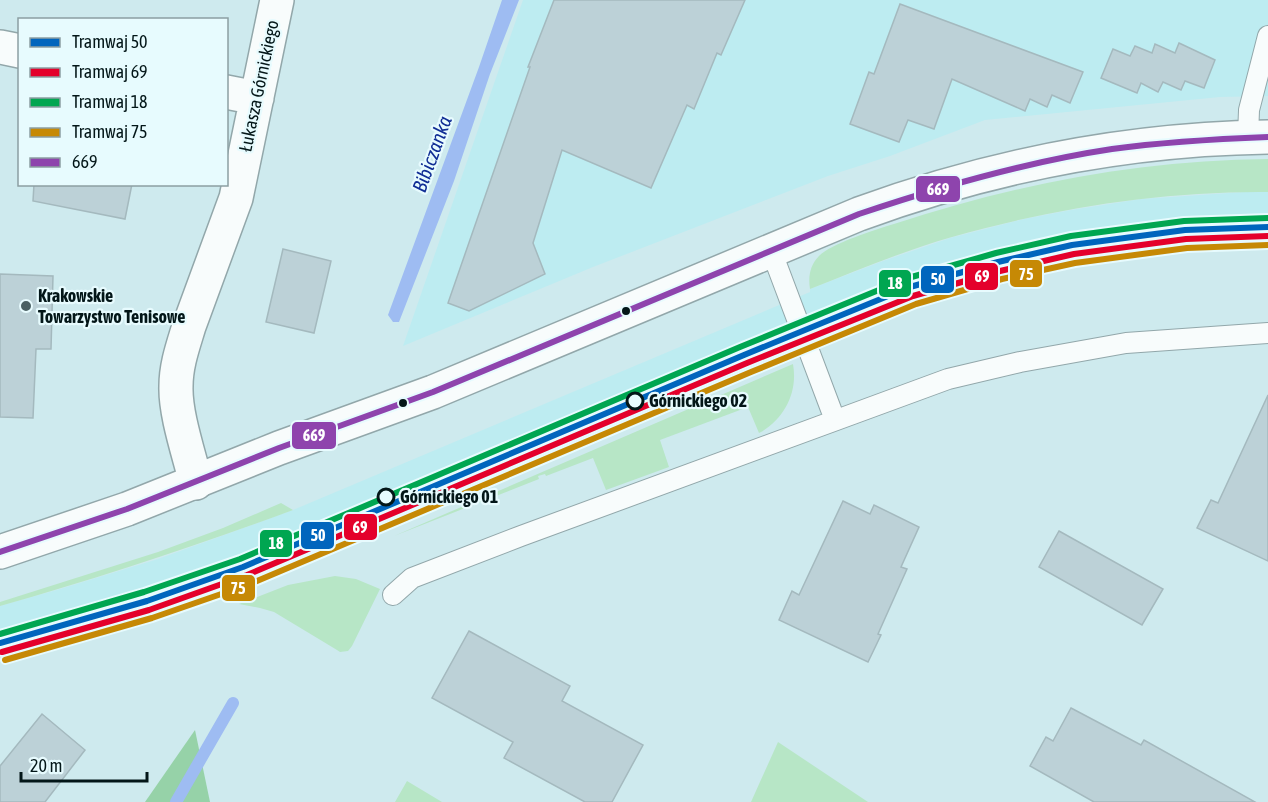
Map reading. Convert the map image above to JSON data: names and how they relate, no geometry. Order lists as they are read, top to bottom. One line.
{"streets":{"street":["Łukasza Górnickiego"]},"water":["Bibiczanka"],"places":["Krakowskie Towarzystwo Tenisowe","Górnickiego 02","Górnickiego 01"],"lines":["transit line 669","tram line 18","tram line 50","tram line 69","tram line 75"],"legend":["Tramwaj 50","Tramwaj 69","Tramwaj 18","Tramwaj 75","669"],"scale_bar":"20 m"}
